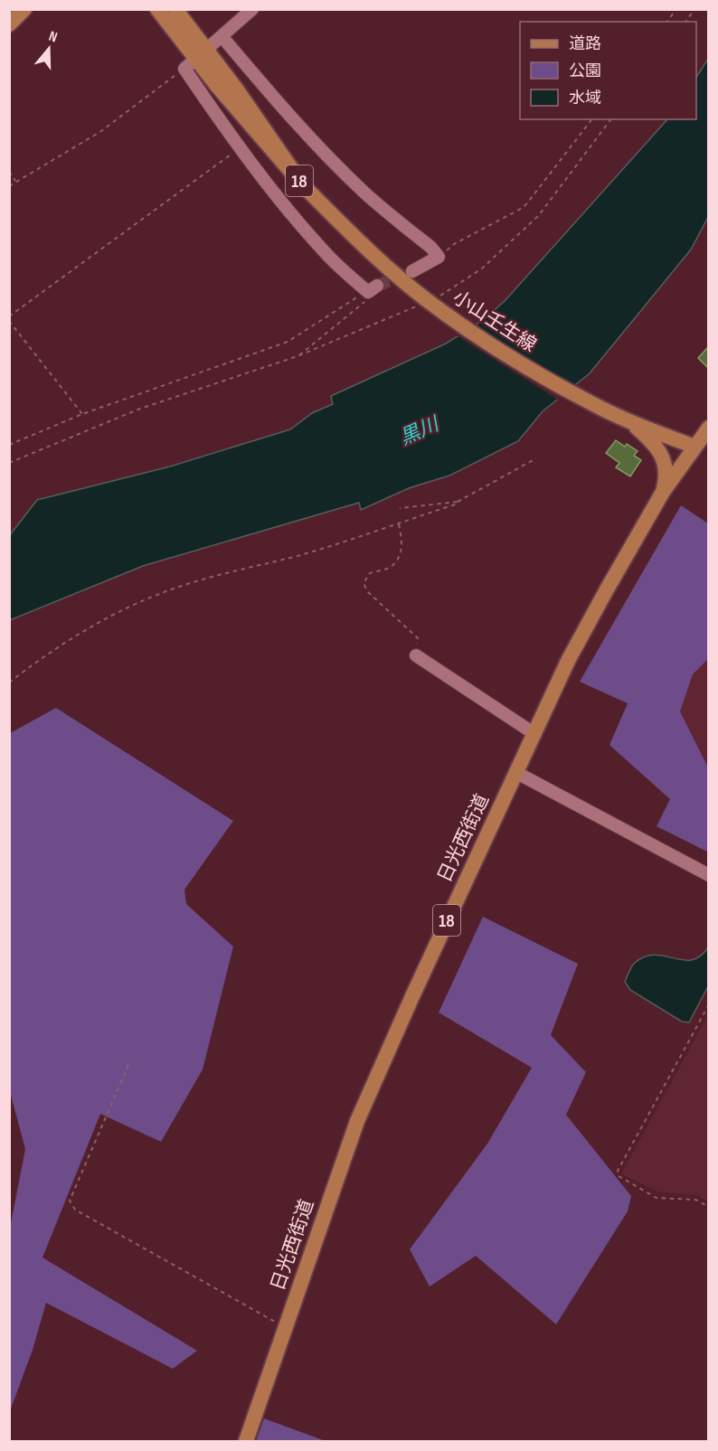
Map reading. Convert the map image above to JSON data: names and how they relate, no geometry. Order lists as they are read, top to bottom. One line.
{"streets":{"main road":["18","小山壬生線","日光西街道"]},"crossings":[["小山壬生線","日光西街道"]],"water":["黒川"],"legend":["道路","公園","水域"],"north":"top"}
